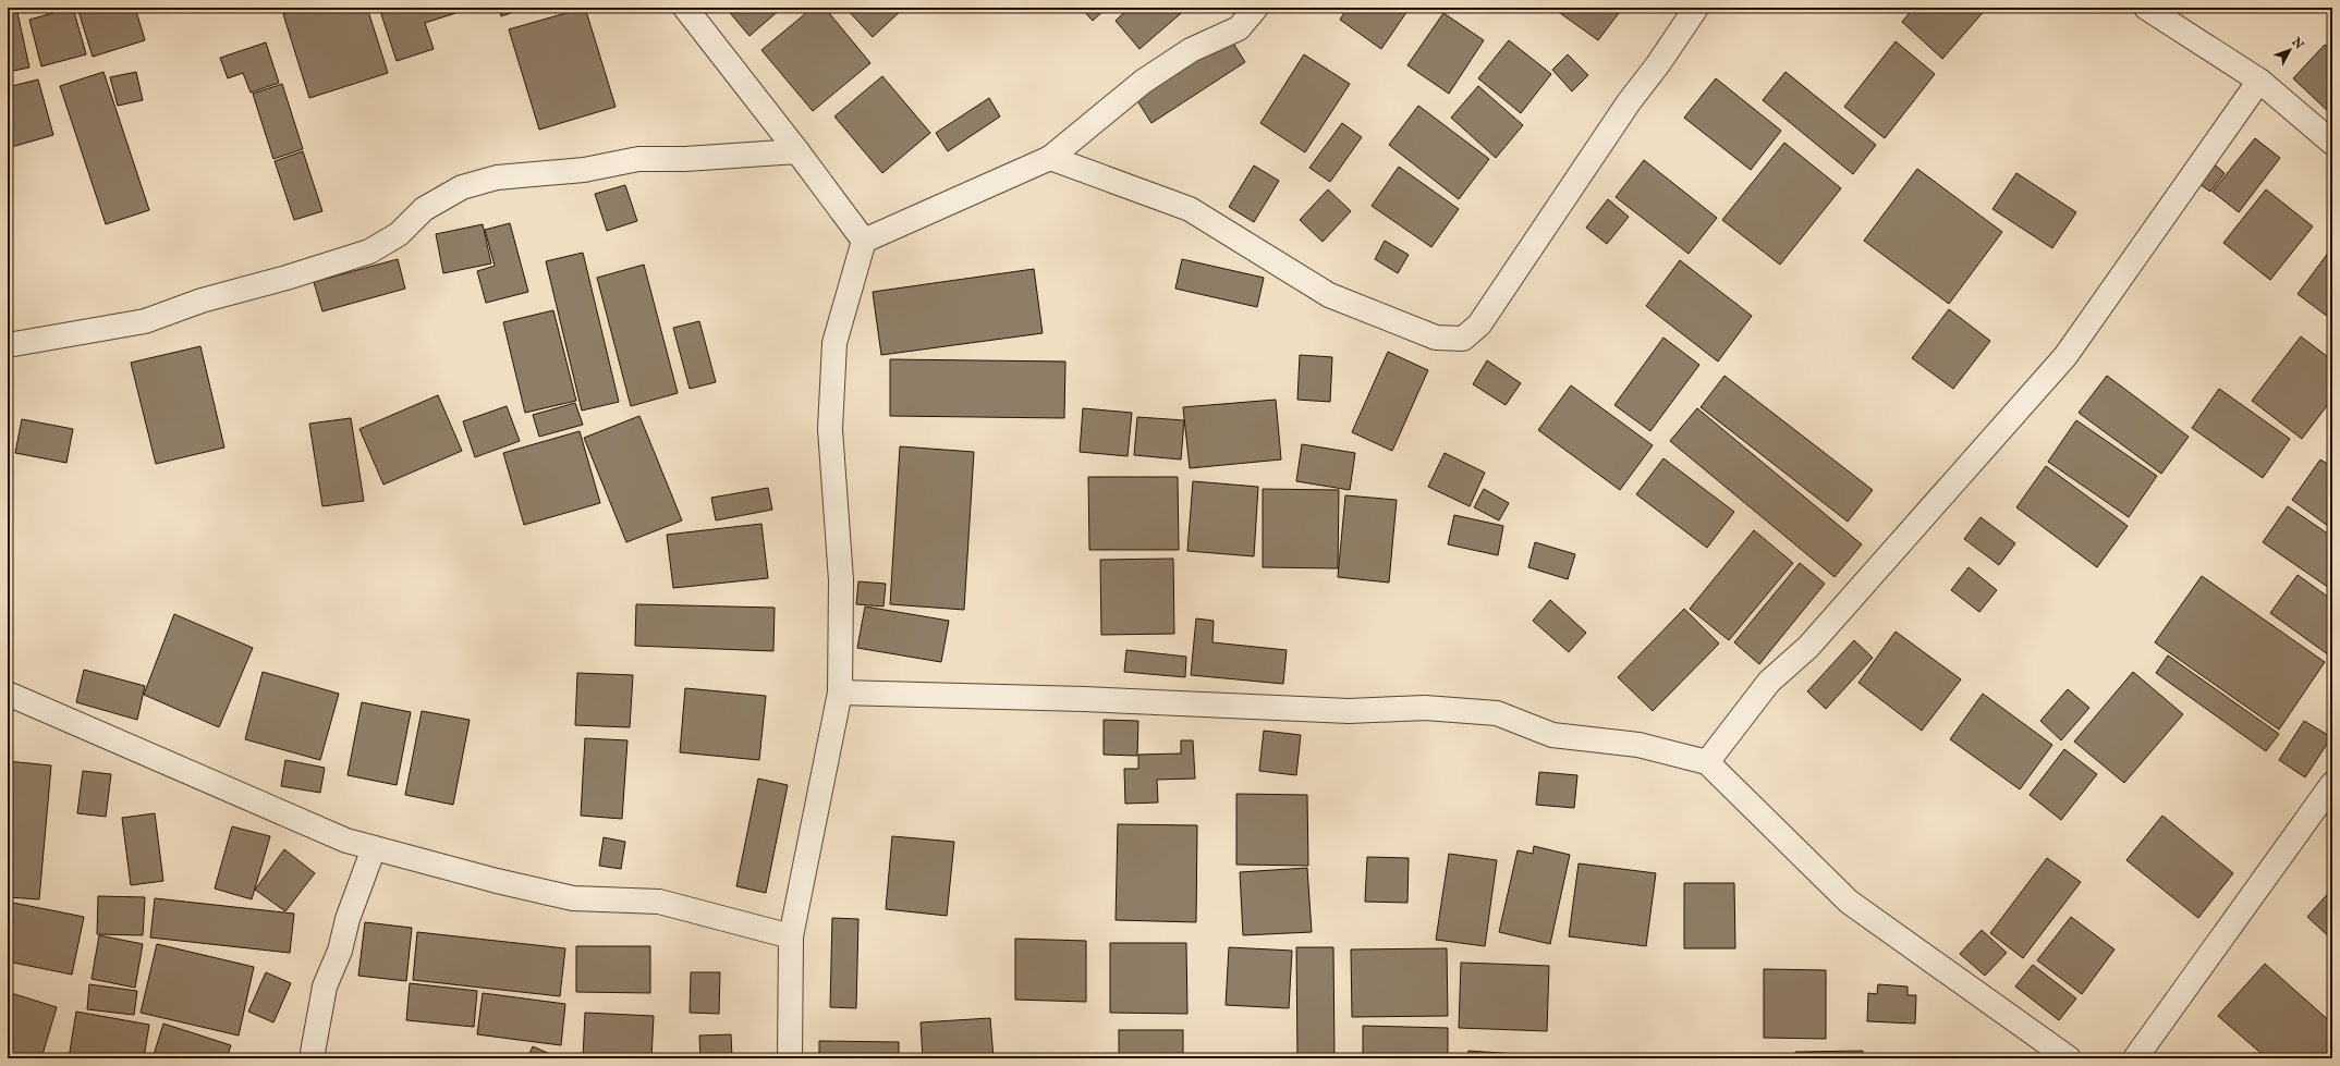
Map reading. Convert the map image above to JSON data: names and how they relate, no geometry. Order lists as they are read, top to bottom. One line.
{"north":"top right"}
